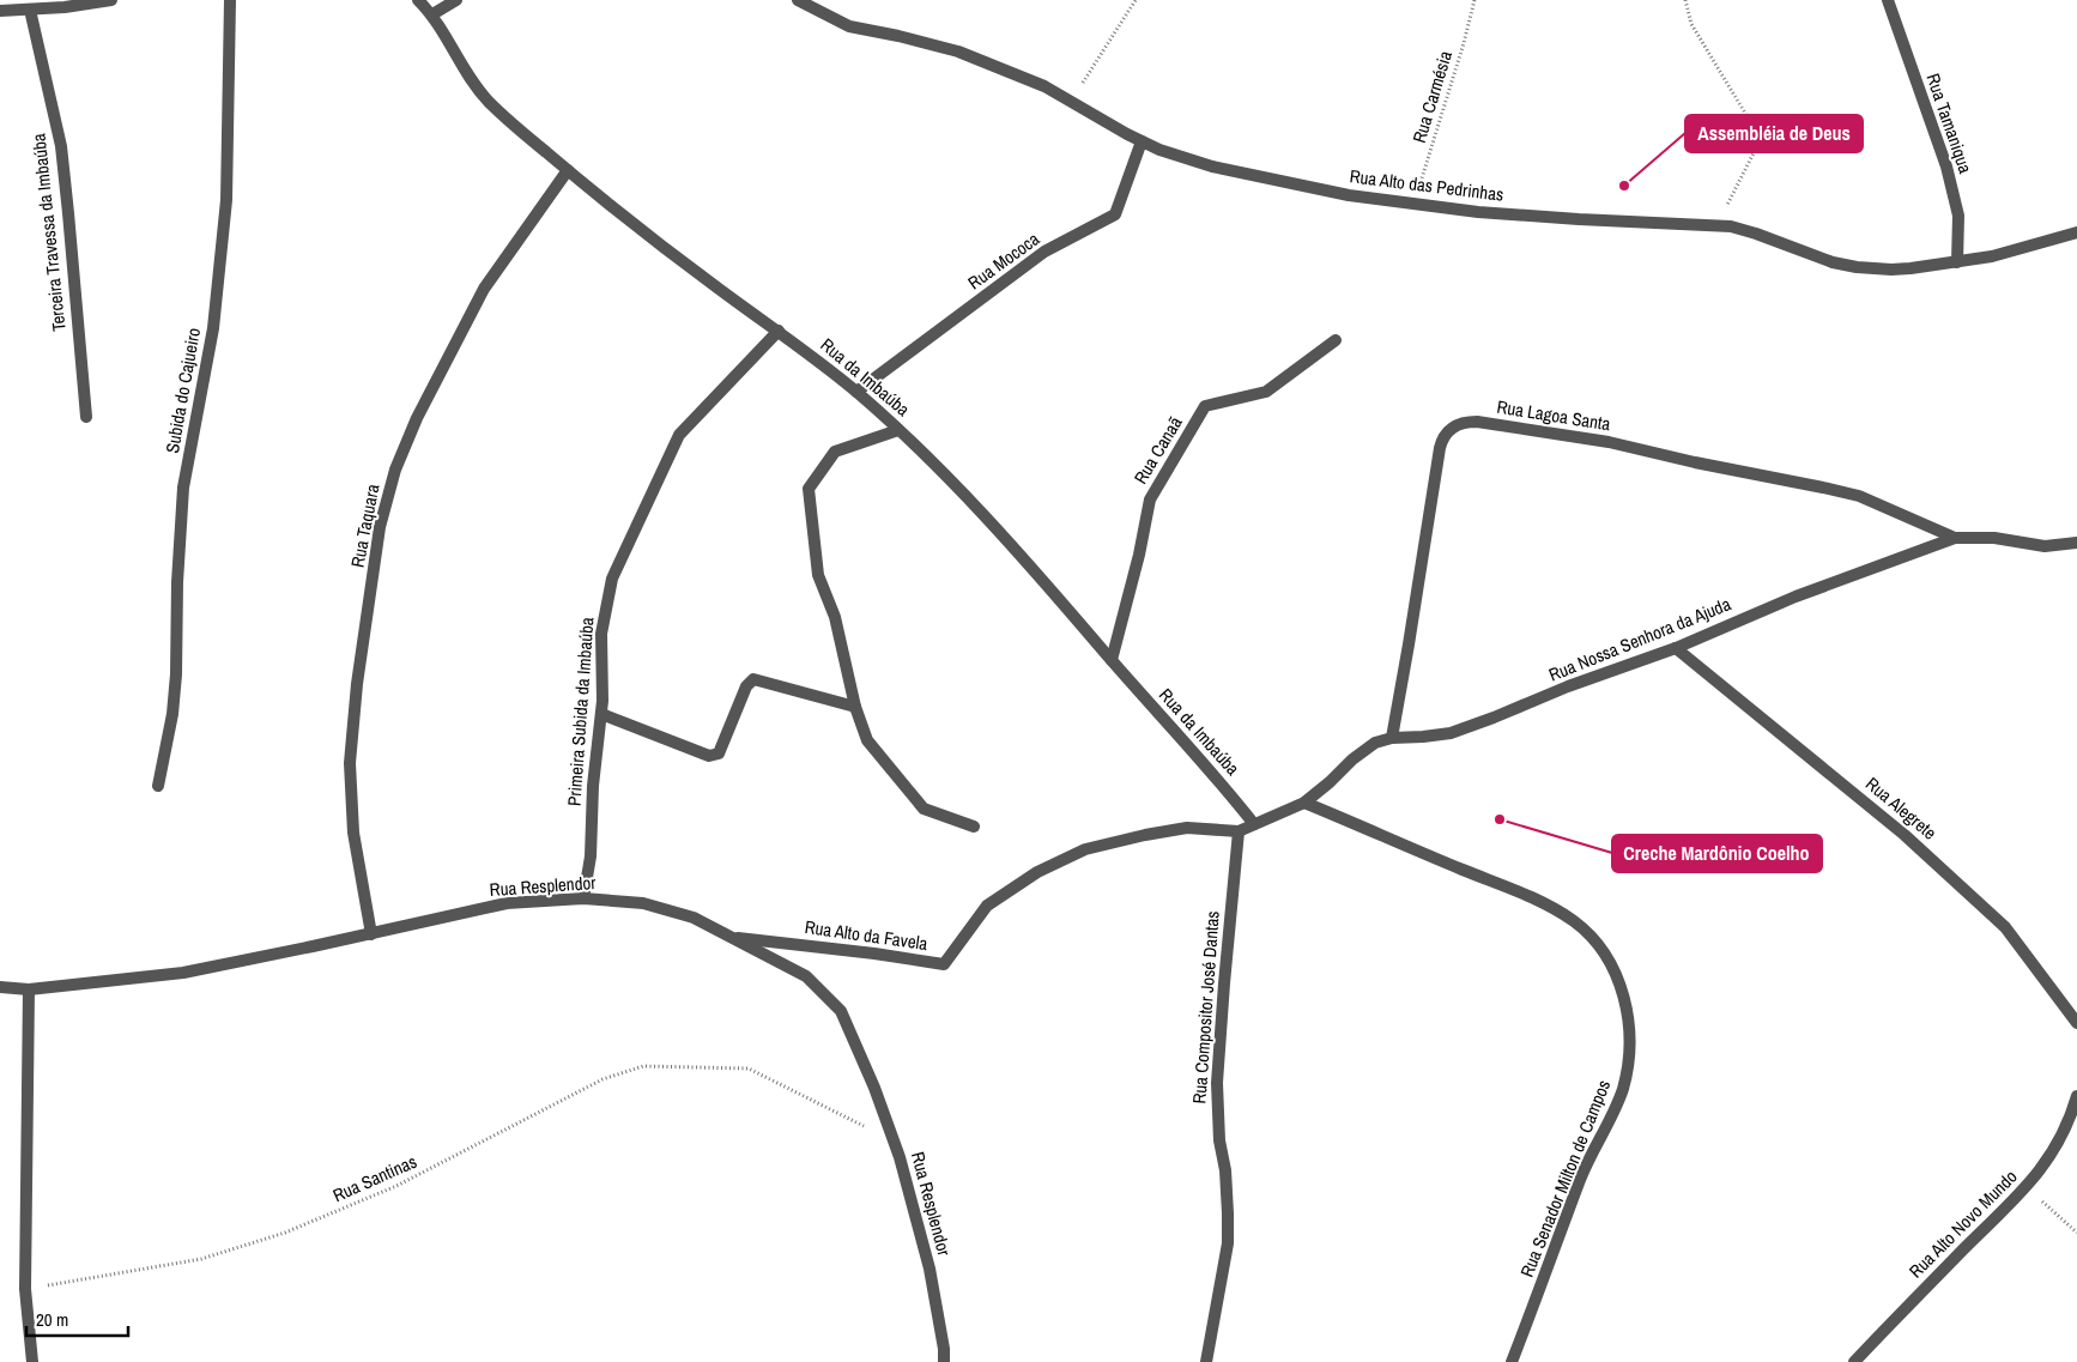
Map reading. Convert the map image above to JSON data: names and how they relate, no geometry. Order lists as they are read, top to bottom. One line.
{"streets":{"street":["Rua Tamaniqua","Rua Alto das Pedrinhas","Terceira Travessa da Imbaúba","Rua Mococa","Rua da Imbaúba","Subida do Cajueiro","Rua Lagoa Santa","Rua Canaã","Rua Taquara","Rua Nossa Senhora da Ajuda","Primeira Subida da Imbaúba","Rua Alegrete","Rua Resplendor","Rua Alto da Favela","Rua Compositor José Dantas","Rua Senador Milton de Campos","Rua Alto Novo Mundo"],"path":["Rua Carmésia","Rua Santinas"]},"crossings":[["Rua Carmésia","Rua Alto das Pedrinhas"],["Rua Tamaniqua","Rua Alto das Pedrinhas"],["Rua Alto das Pedrinhas","Rua Mococa"],["Rua Mococa","Rua da Imbaúba"],["Rua da Imbaúba","Rua Canaã"],["Rua da Imbaúba","Rua Taquara"],["Rua da Imbaúba","Rua Nossa Senhora da Ajuda"],["Rua da Imbaúba","Primeira Subida da Imbaúba"],["Rua Lagoa Santa","Rua Nossa Senhora da Ajuda"],["Rua Taquara","Rua Resplendor"],["Rua Nossa Senhora da Ajuda","Rua Alegrete"],["Rua Nossa Senhora da Ajuda","Rua Alto da Favela"],["Rua Nossa Senhora da Ajuda","Rua Compositor José Dantas"],["Rua Nossa Senhora da Ajuda","Rua Senador Milton de Campos"],["Primeira Subida da Imbaúba","Rua Resplendor"],["Rua Resplendor","Rua Alto da Favela"],["Rua Resplendor","Rua Santinas"],["Rua Alto da Favela","Rua Compositor José Dantas"]],"places":["Assembléia de Deus","Creche Mardônio Coelho"],"scale_bar":"20 m"}
